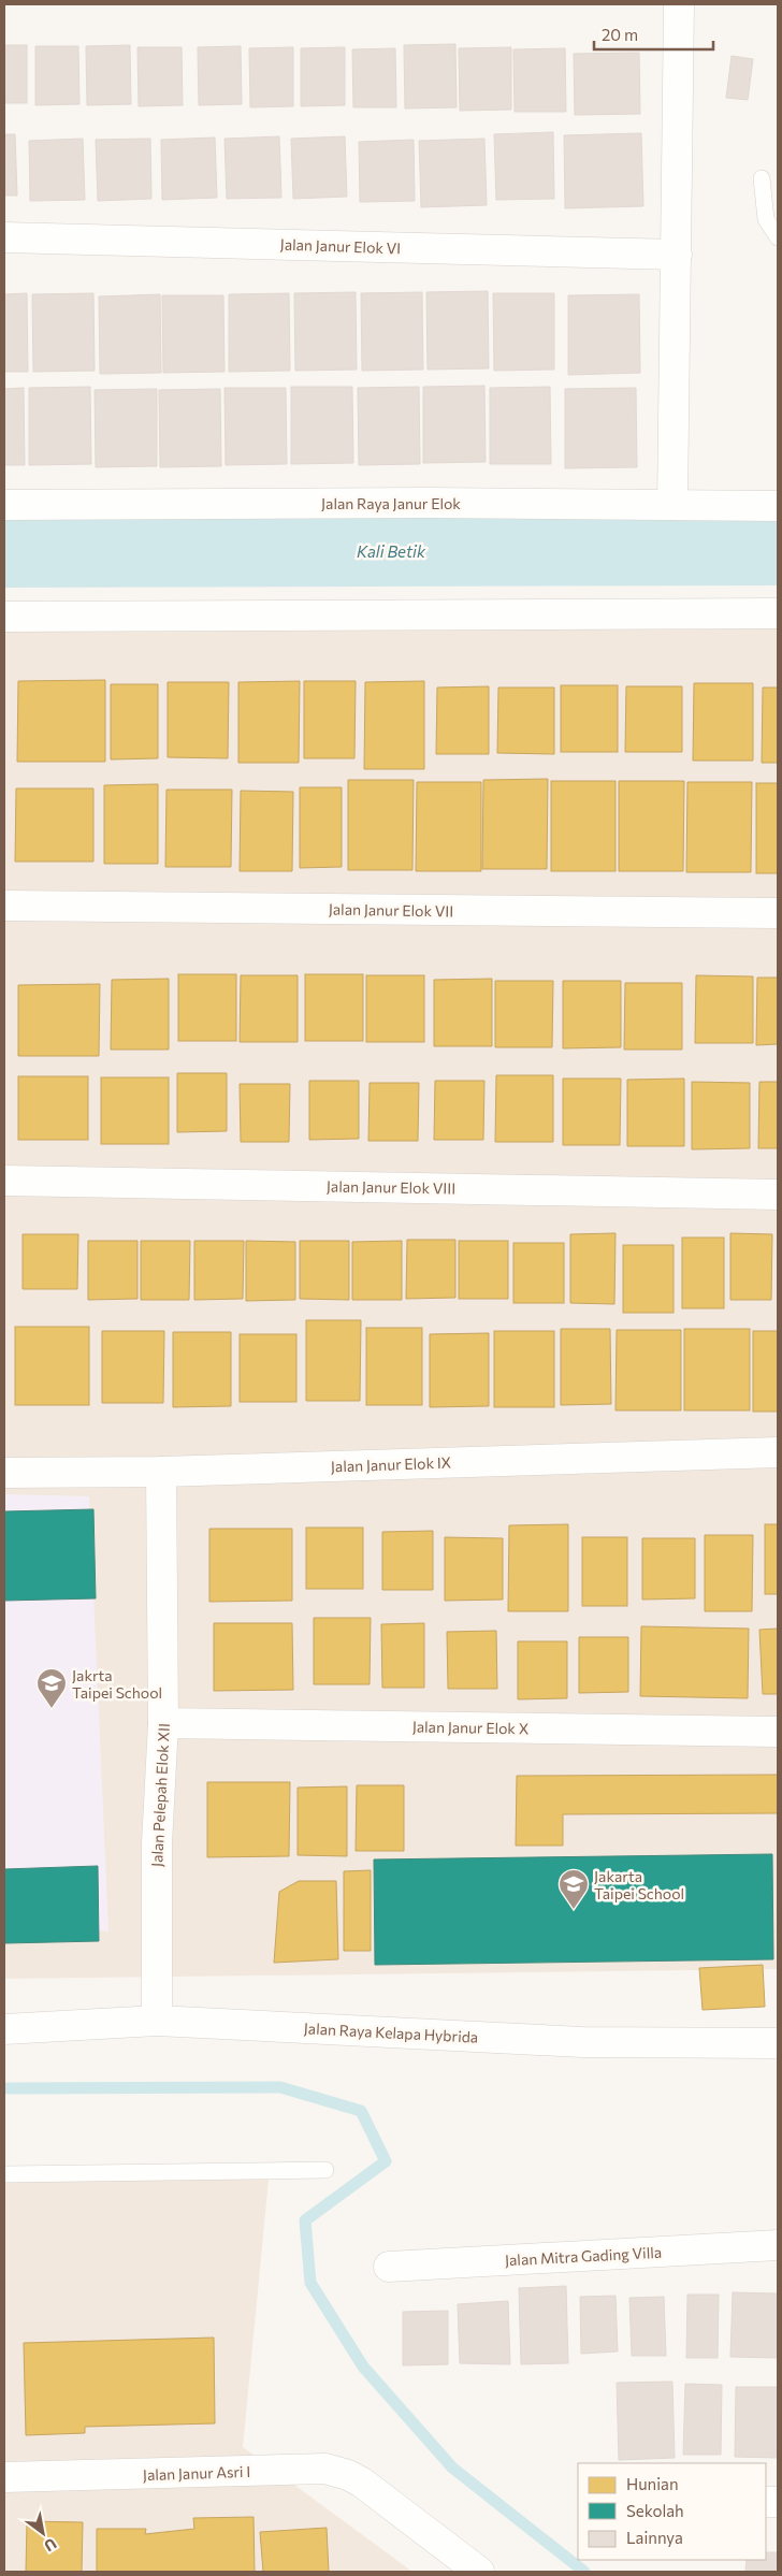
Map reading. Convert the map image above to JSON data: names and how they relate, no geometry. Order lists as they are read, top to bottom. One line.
{"streets":{"street":["Jalan Janur Elok VI","Jalan Raya Janur Elok","Jalan Janur Elok VII","Jalan Janur Elok VIII","Jalan Janur Elok IX","Jalan Janur Elok X","Jalan Pelepah Elok XII","Jalan Raya Kelapa Hybrida","Jalan Mitra Gading Villa","Jalan Janur Asri I"]},"crossings":[["Jalan Janur Elok IX","Jalan Pelepah Elok XII"],["Jalan Janur Elok X","Jalan Pelepah Elok XII"],["Jalan Pelepah Elok XII","Jalan Raya Kelapa Hybrida"]],"water":["Kali Betik"],"places":{"school or university":["Jakrta Taipei School","Jakarta Taipei School"]},"legend":["Hunian","Sekolah","Lainnya"],"scale_bar":"20 m","north":"bottom right"}
